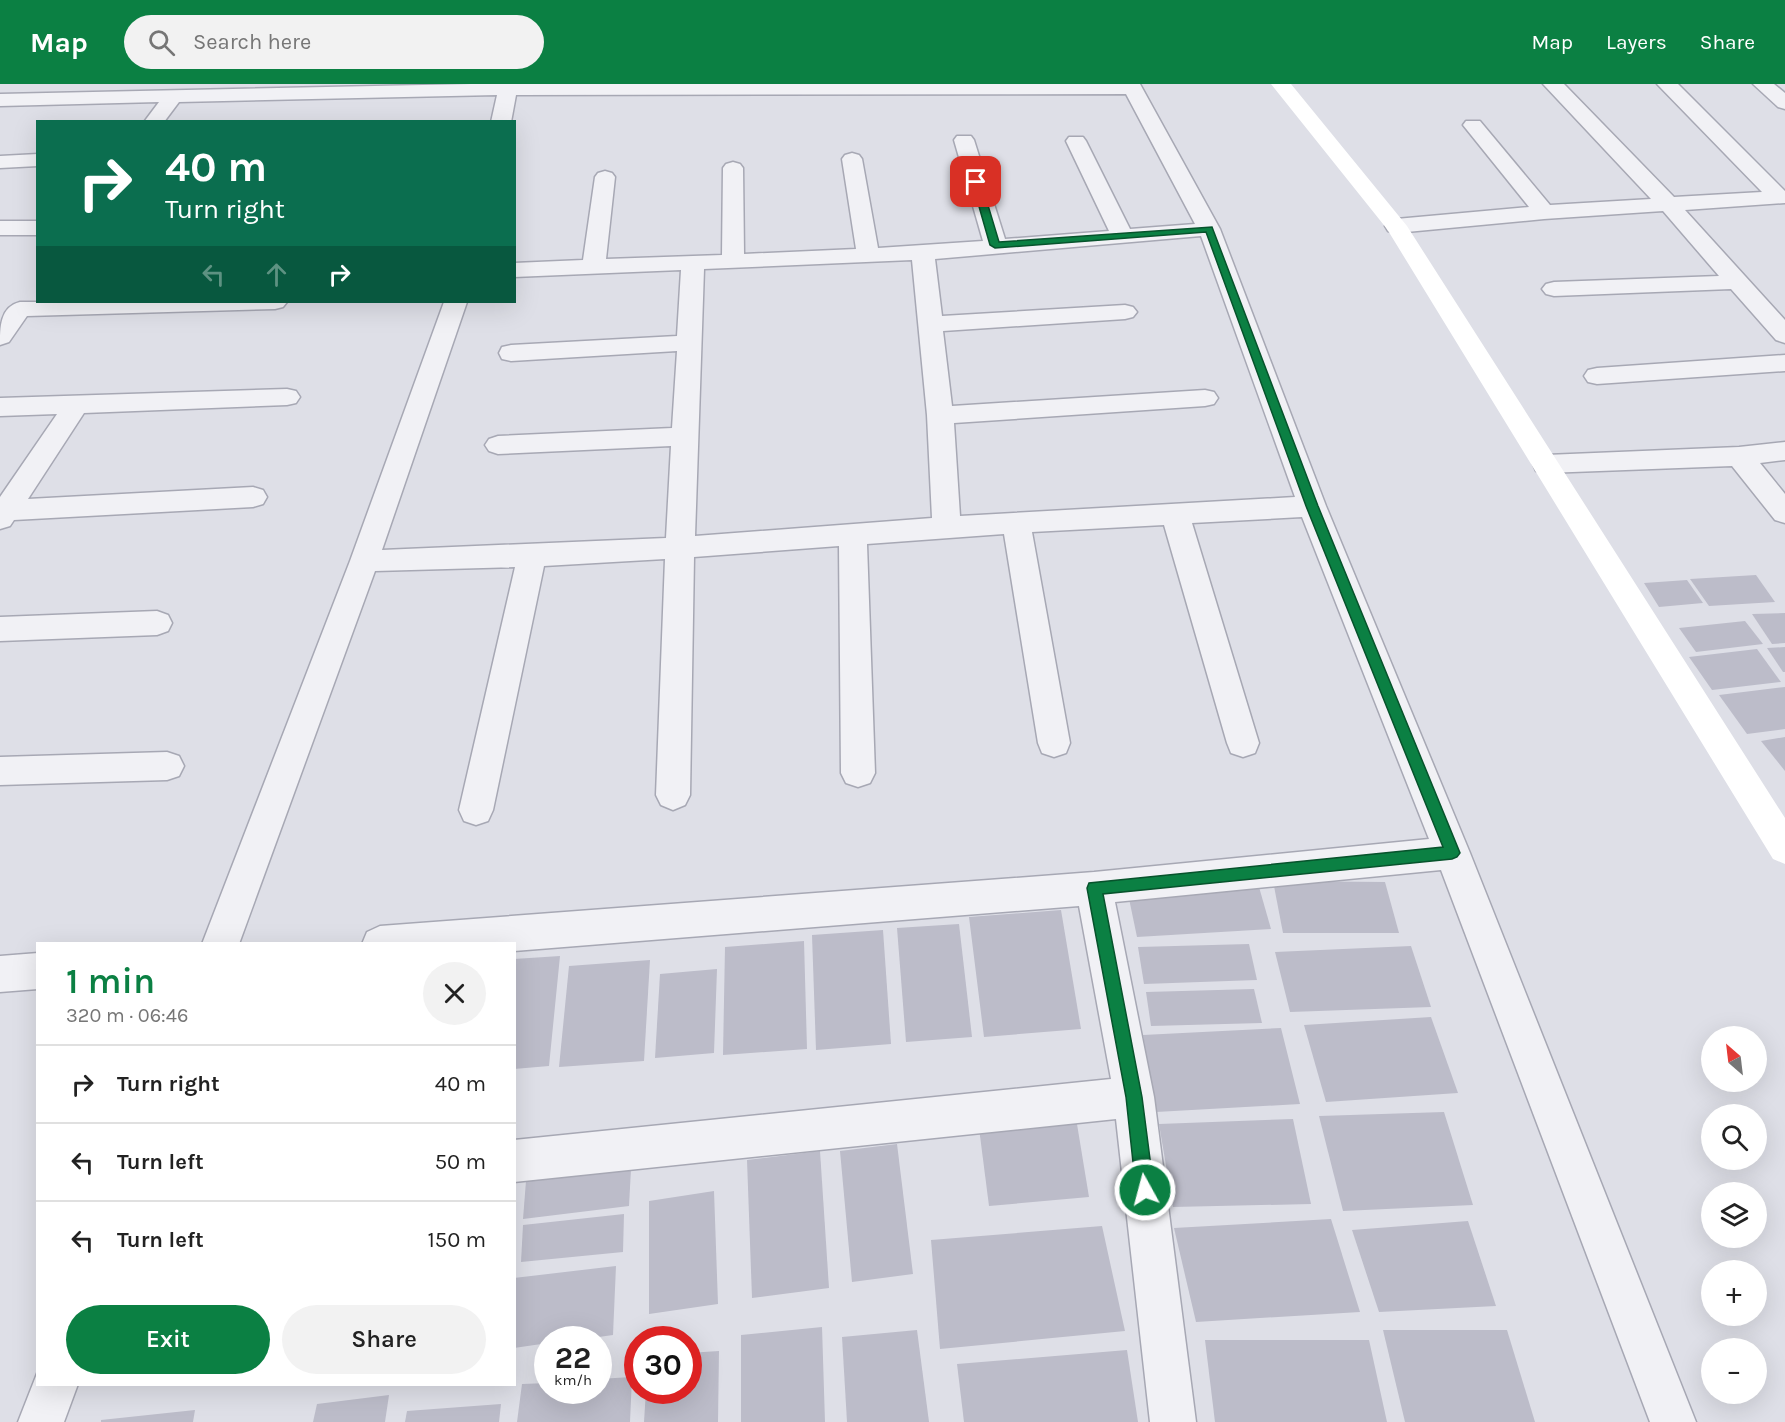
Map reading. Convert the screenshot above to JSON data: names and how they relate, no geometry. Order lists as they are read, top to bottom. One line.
{"north":"top left","page":{"header":"Map","search":"Search here","nav":["Map","Layers","Share"],"turn":["40 m","Turn right"],"heading":["1 min","320 m · 06:46"],"map_buttons":["+","−"],"list":[{"name":"Turn right","value":"40 m"},{"name":"Turn left","value":"50 m"},{"name":"Turn left","value":"150 m"}],"buttons":["Exit","Share"],"speed":"22 km/h","limit":"30"}}
